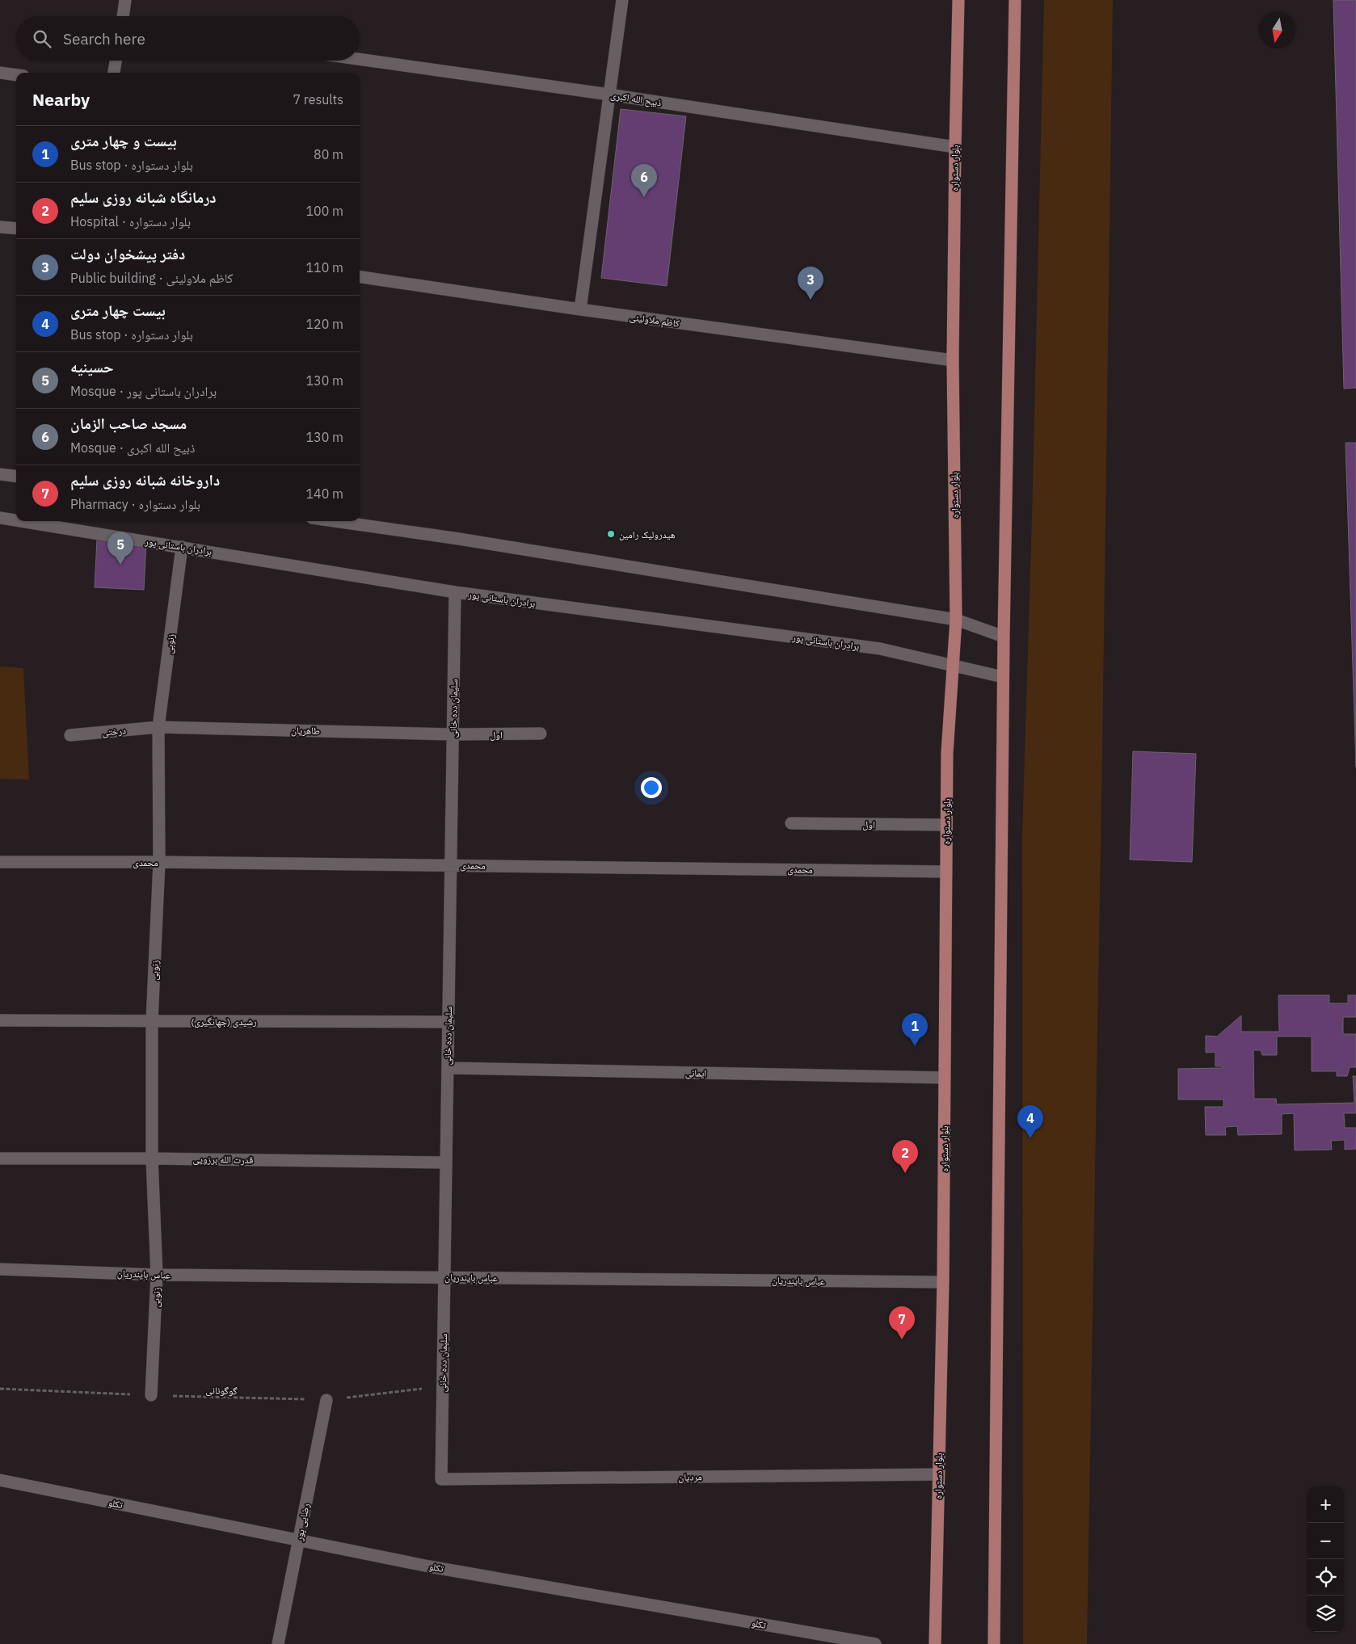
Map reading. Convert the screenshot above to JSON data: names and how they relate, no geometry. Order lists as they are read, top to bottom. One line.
{"streets":{"main road":["بلوار دستواره"],"street":["ذبیح الله اکبری","کاظم ملاولیئی","برادران باستانی پور","زنوبی","سلیمان دده خانی","طاهریان","درختی","اول","محمدی","رشیدی (جهانگیری)","ایمانی","قدرت الله برزویی","عباس بایندریان","مردیان","تکلو","رضایی پور"],"path":["گوگونانی"]},"crossings":[["ذبیح الله اکبری","بلوار دستواره"],["بلوار دستواره","کاظم ملاولیئی"],["بلوار دستواره","برادران باستانی پور"],["بلوار دستواره","اول"],["بلوار دستواره","محمدی"],["بلوار دستواره","ایمانی"],["بلوار دستواره","عباس بایندریان"],["بلوار دستواره","مردیان"],["برادران باستانی پور","زنوبی"],["برادران باستانی پور","سلیمان دده خانی"],["زنوبی","طاهریان"],["زنوبی","درختی"],["زنوبی","محمدی"],["زنوبی","رشیدی (جهانگیری)"],["زنوبی","قدرت الله برزویی"],["زنوبی","عباس بایندریان"],["زنوبی","گوگونانی"],["سلیمان دده خانی","طاهریان"],["سلیمان دده خانی","اول"],["سلیمان دده خانی","محمدی"],["سلیمان دده خانی","رشیدی (جهانگیری)"],["سلیمان دده خانی","ایمانی"],["سلیمان دده خانی","قدرت الله برزویی"],["سلیمان دده خانی","عباس بایندریان"],["سلیمان دده خانی","گوگونانی"],["سلیمان دده خانی","مردیان"],["طاهریان","درختی"],["طاهریان","اول"],["گوگونانی","رضایی پور"],["تکلو","رضایی پور"]],"places":["هیدرولیک رامین"],"north":"bottom","page":{"search":"Search here","heading":["Nearby","7 results"],"list":[{"mark":"1","name":"بیست و چهار متری","note":"Bus stop · بلوار دستواره","value":"80 m"},{"mark":"2","name":"درمانگاه شبانه روزی سلیم","note":"Hospital · بلوار دستواره","value":"100 m"},{"mark":"3","name":"دفتر پیشخوان دولت","note":"Public building · کاظم ملاولیئی","value":"110 m"},{"mark":"4","name":"بیست چهار متری","note":"Bus stop · بلوار دستواره","value":"120 m"},{"mark":"5","name":"حسینیه","note":"Mosque · برادران باستانی پور","value":"130 m"},{"mark":"6","name":"مسجد صاحب الزمان","note":"Mosque · ذبیح الله اکبری","value":"130 m"},{"mark":"7","name":"داروخانه شبانه روزی سلیم","note":"Pharmacy · بلوار دستواره","value":"140 m"}],"pins":["6","3","5","1","4","2","7"],"map_buttons":["+","−"]}}
